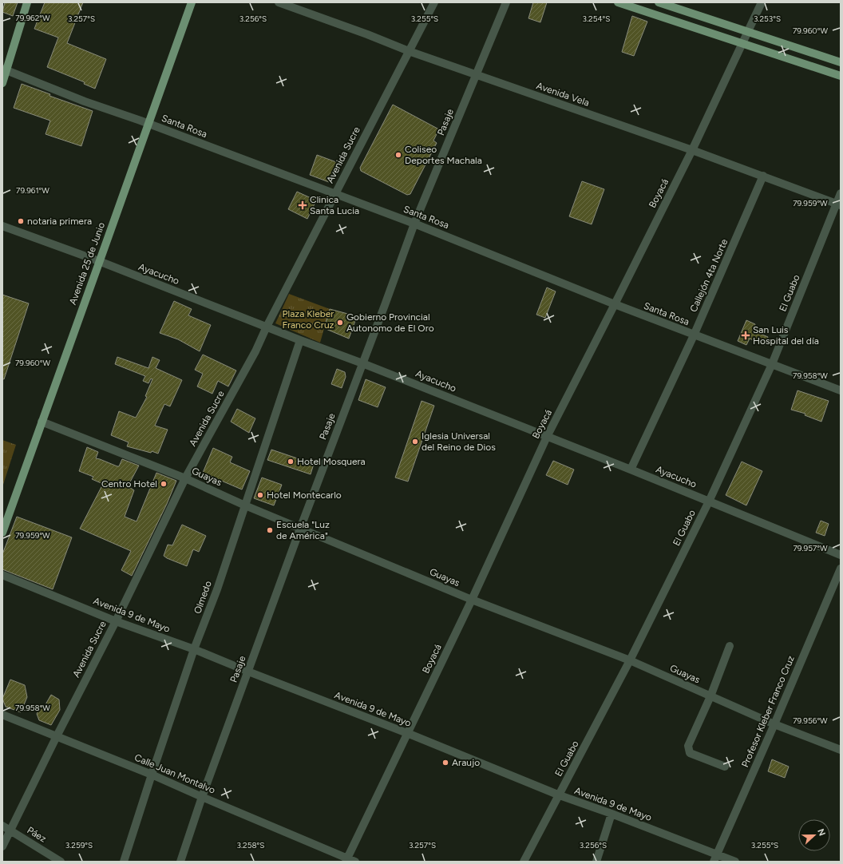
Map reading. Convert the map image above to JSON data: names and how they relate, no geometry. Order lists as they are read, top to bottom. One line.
{"streets":{"main road":["Avenida 25 de Junio"],"street":["Avenida Vela","Pasaje","Santa Rosa","Avenida Sucre","Boyacá","Ayacucho","Callejón 4ta Norte","El Guabo","Guayas","Olmedo","Avenida 9 de Mayo","Profesor Kleber Franco Cruz","Calle Juan Montalvo","Páez"]},"crossings":[["Avenida Vela","Pasaje"],["Avenida Vela","Avenida Sucre"],["Avenida Vela","Boyacá"],["Avenida Vela","Callejón 4ta Norte"],["Avenida Vela","El Guabo"],["Pasaje","Santa Rosa"],["Pasaje","Ayacucho"],["Pasaje","Guayas"],["Pasaje","Avenida 9 de Mayo"],["Pasaje","Calle Juan Montalvo"],["Santa Rosa","Avenida Sucre"],["Santa Rosa","Boyacá"],["Santa Rosa","Avenida 25 de Junio"],["Santa Rosa","Callejón 4ta Norte"],["Santa Rosa","El Guabo"],["Avenida Sucre","Ayacucho"],["Avenida Sucre","Guayas"],["Avenida Sucre","Avenida 9 de Mayo"],["Avenida Sucre","Calle Juan Montalvo"],["Avenida Sucre","Páez"],["Boyacá","Ayacucho"],["Boyacá","Guayas"],["Boyacá","Avenida 9 de Mayo"],["Boyacá","Calle Juan Montalvo"],["Avenida 25 de Junio","Ayacucho"],["Avenida 25 de Junio","Guayas"],["Ayacucho","Callejón 4ta Norte"],["Ayacucho","El Guabo"],["Ayacucho","Olmedo"],["El Guabo","Guayas"],["El Guabo","Avenida 9 de Mayo"],["Guayas","Olmedo"],["Guayas","Profesor Kleber Franco Cruz"],["Olmedo","Avenida 9 de Mayo"],["Olmedo","Calle Juan Montalvo"],["Avenida 9 de Mayo","Profesor Kleber Franco Cruz"]],"parks":["Plaza Kleber Franco Cruz"],"places":{"other":["Coliseo Deportes Machala","notaria primera","Gobierno Provincial Autonomo de El Oro","Iglesia Universal del Reino de Dios","Hotel Mosquera","Centro Hotel","Hotel Montecarlo","Escuela \"Luz de América\"","Araujo"],"health":["Clinica Santa Lucia","San Luis Hospital del día"]},"north":"right","coordinates":["79.962°W","3.257°S","3.256°S","3.255°S","3.254°S","3.253°S","79.960°W","79.961°W","79.959°W","79.958°W","79.957°W","79.956°W","3.259°S","3.258°S"]}
